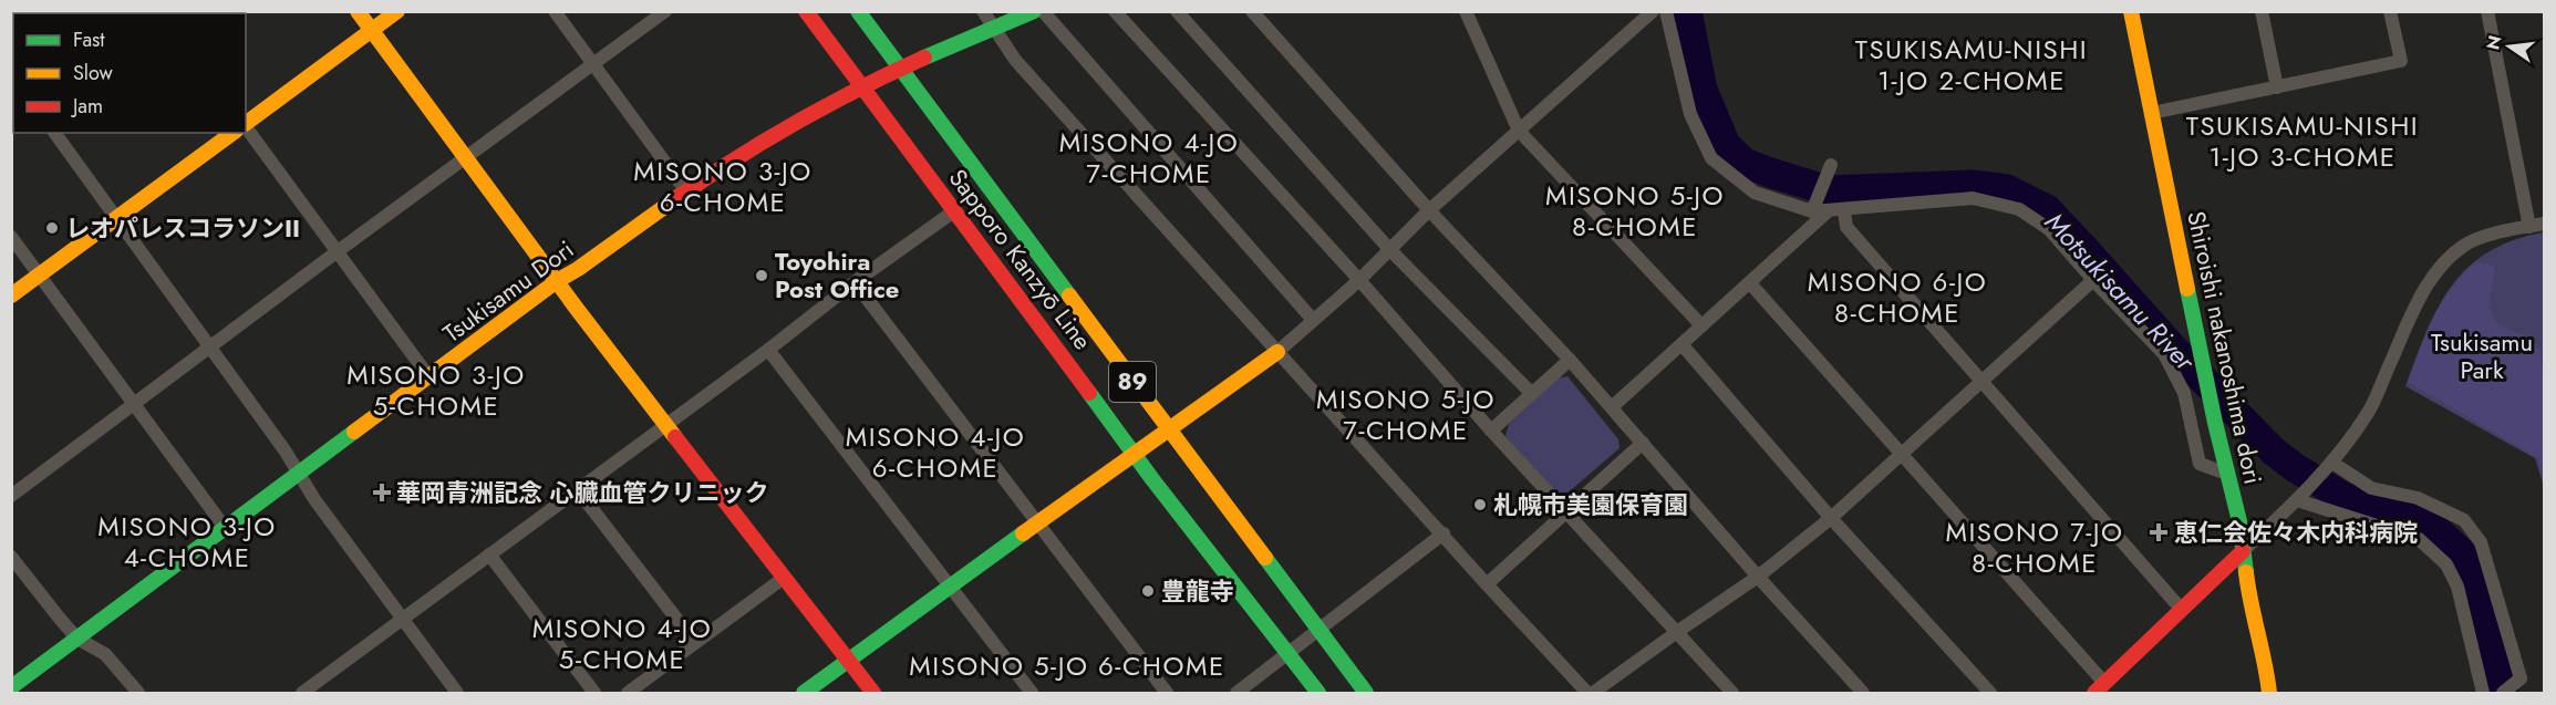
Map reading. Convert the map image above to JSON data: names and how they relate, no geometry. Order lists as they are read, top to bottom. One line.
{"streets":{"main road":["Sapporo Kanzyō Line","Tsukisamu Dori","Shiroishi nakanoshima dori","89"]},"crossings":[["Sapporo Kanzyō Line","Tsukisamu Dori"]],"districts":["TSUKISAMU-NISHI 1-JO 2-CHOME","TSUKISAMU-NISHI 1-JO 3-CHOME","MISONO 4-JO 7-CHOME","MISONO 3-JO 6-CHOME","MISONO 5-JO 8-CHOME","MISONO 6-JO 8-CHOME","MISONO 3-JO 5-CHOME","MISONO 5-JO 7-CHOME","MISONO 4-JO 6-CHOME","MISONO 3-JO 4-CHOME","MISONO 7-JO 8-CHOME","MISONO 4-JO 5-CHOME","MISONO 5-JO 6-CHOME"],"water":["Motsukisamu River"],"parks":["Tsukisamu Park"],"places":{"other":["レオパレスコラソンII","Toyohira Post Office","札幌市美園保育園","豊龍寺"],"health":["華岡青洲記念 心臓血管クリニック","恵仁会佐々木内科病院"]},"legend":["Fast","Slow","Jam"],"north":"left"}
